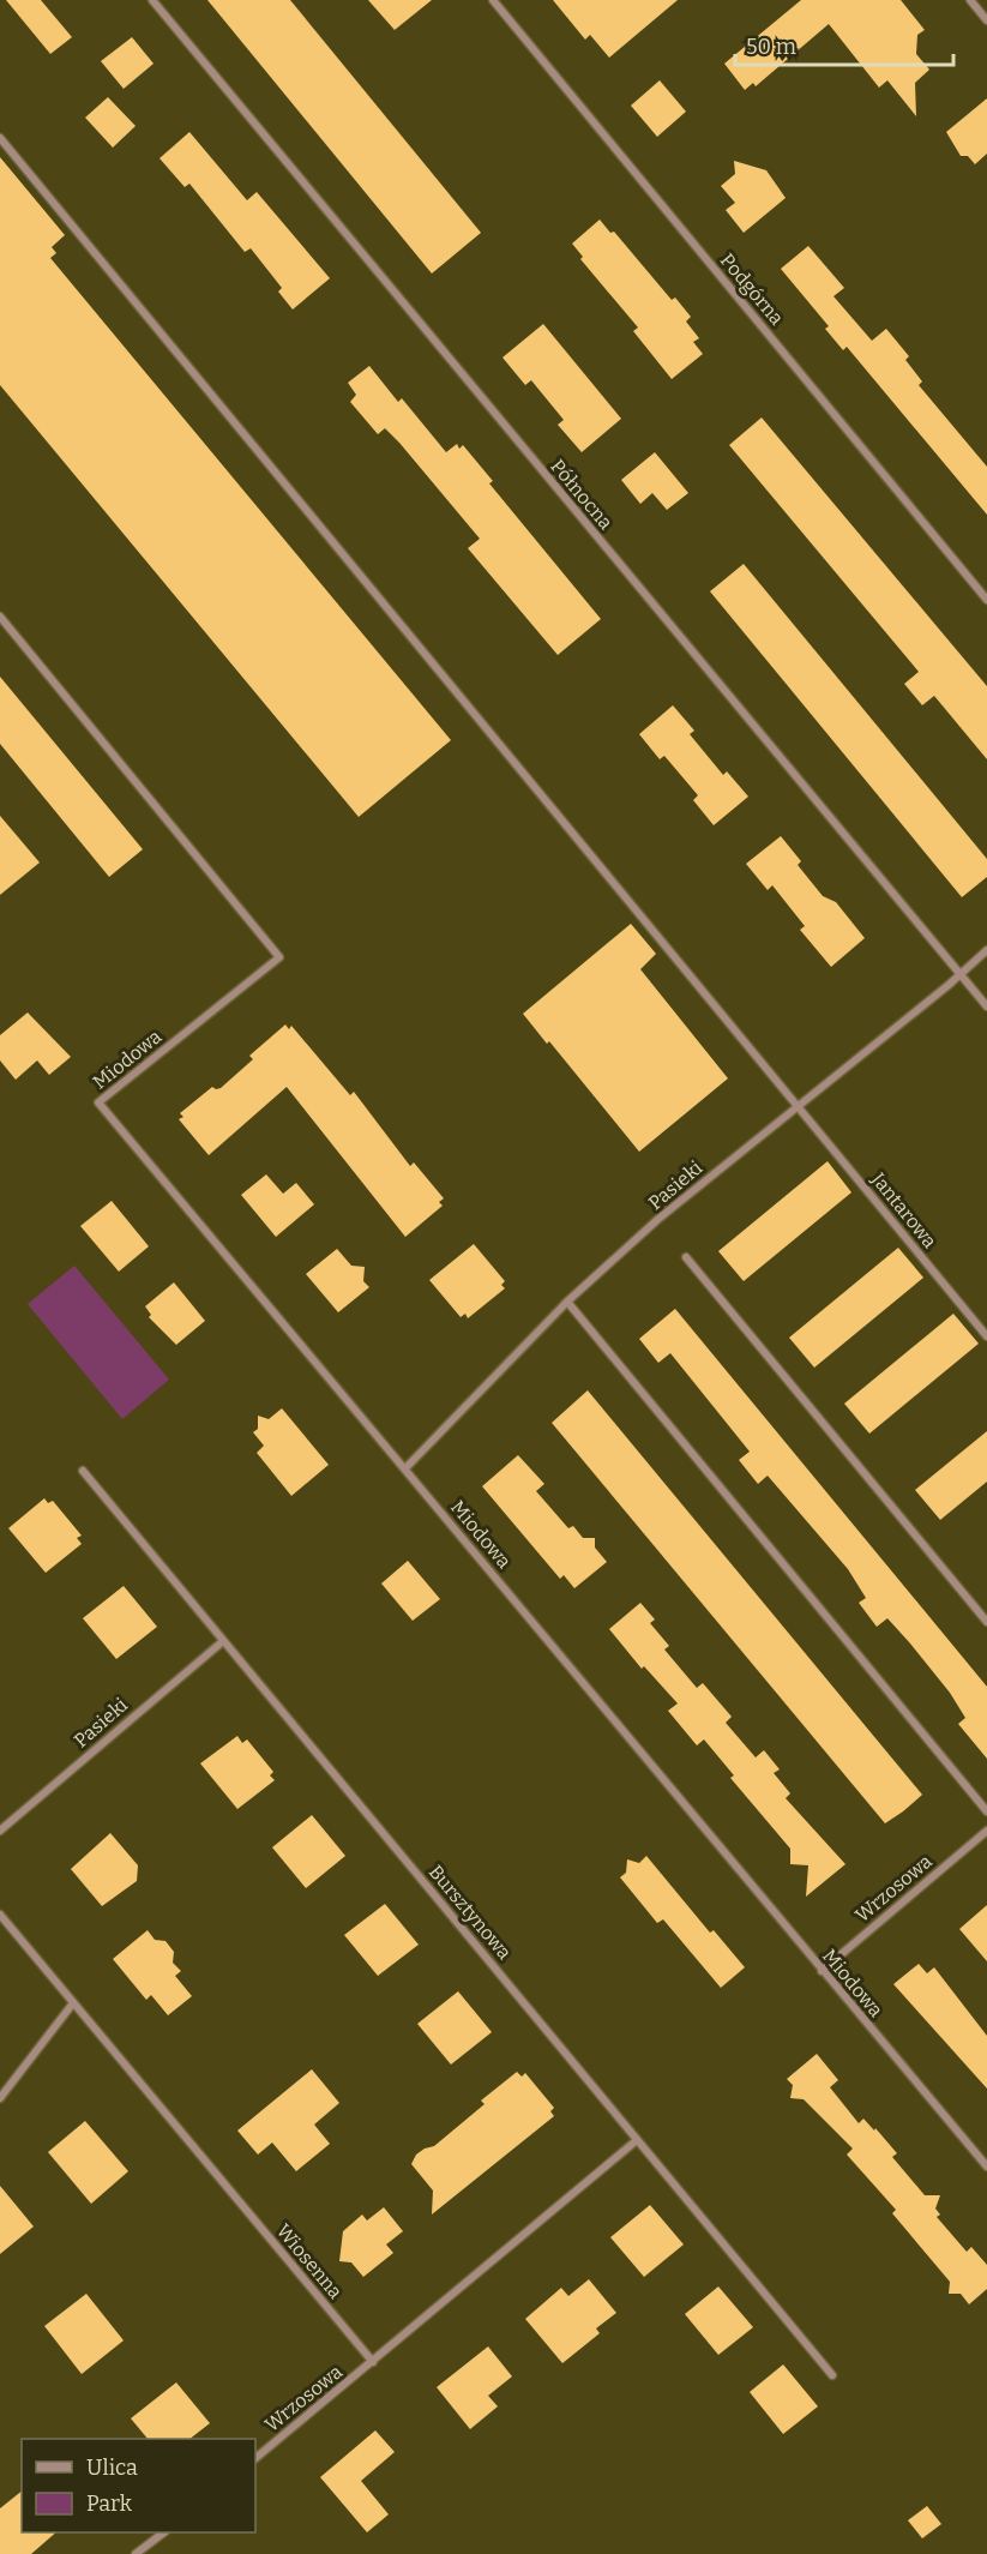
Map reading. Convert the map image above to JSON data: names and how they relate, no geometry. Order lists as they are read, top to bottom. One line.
{"streets":{"street":["Podgórna","Północna","Miodowa","Pasieki","Jantarowa","Wrzosowa","Bursztynowa","Wiosenna"]},"crossings":[["Północna","Pasieki"],["Miodowa","Pasieki"],["Miodowa","Wrzosowa"],["Pasieki","Jantarowa"],["Pasieki","Bursztynowa"],["Wrzosowa","Wiosenna"]],"legend":["Ulica","Park"],"scale_bar":"50 m"}
